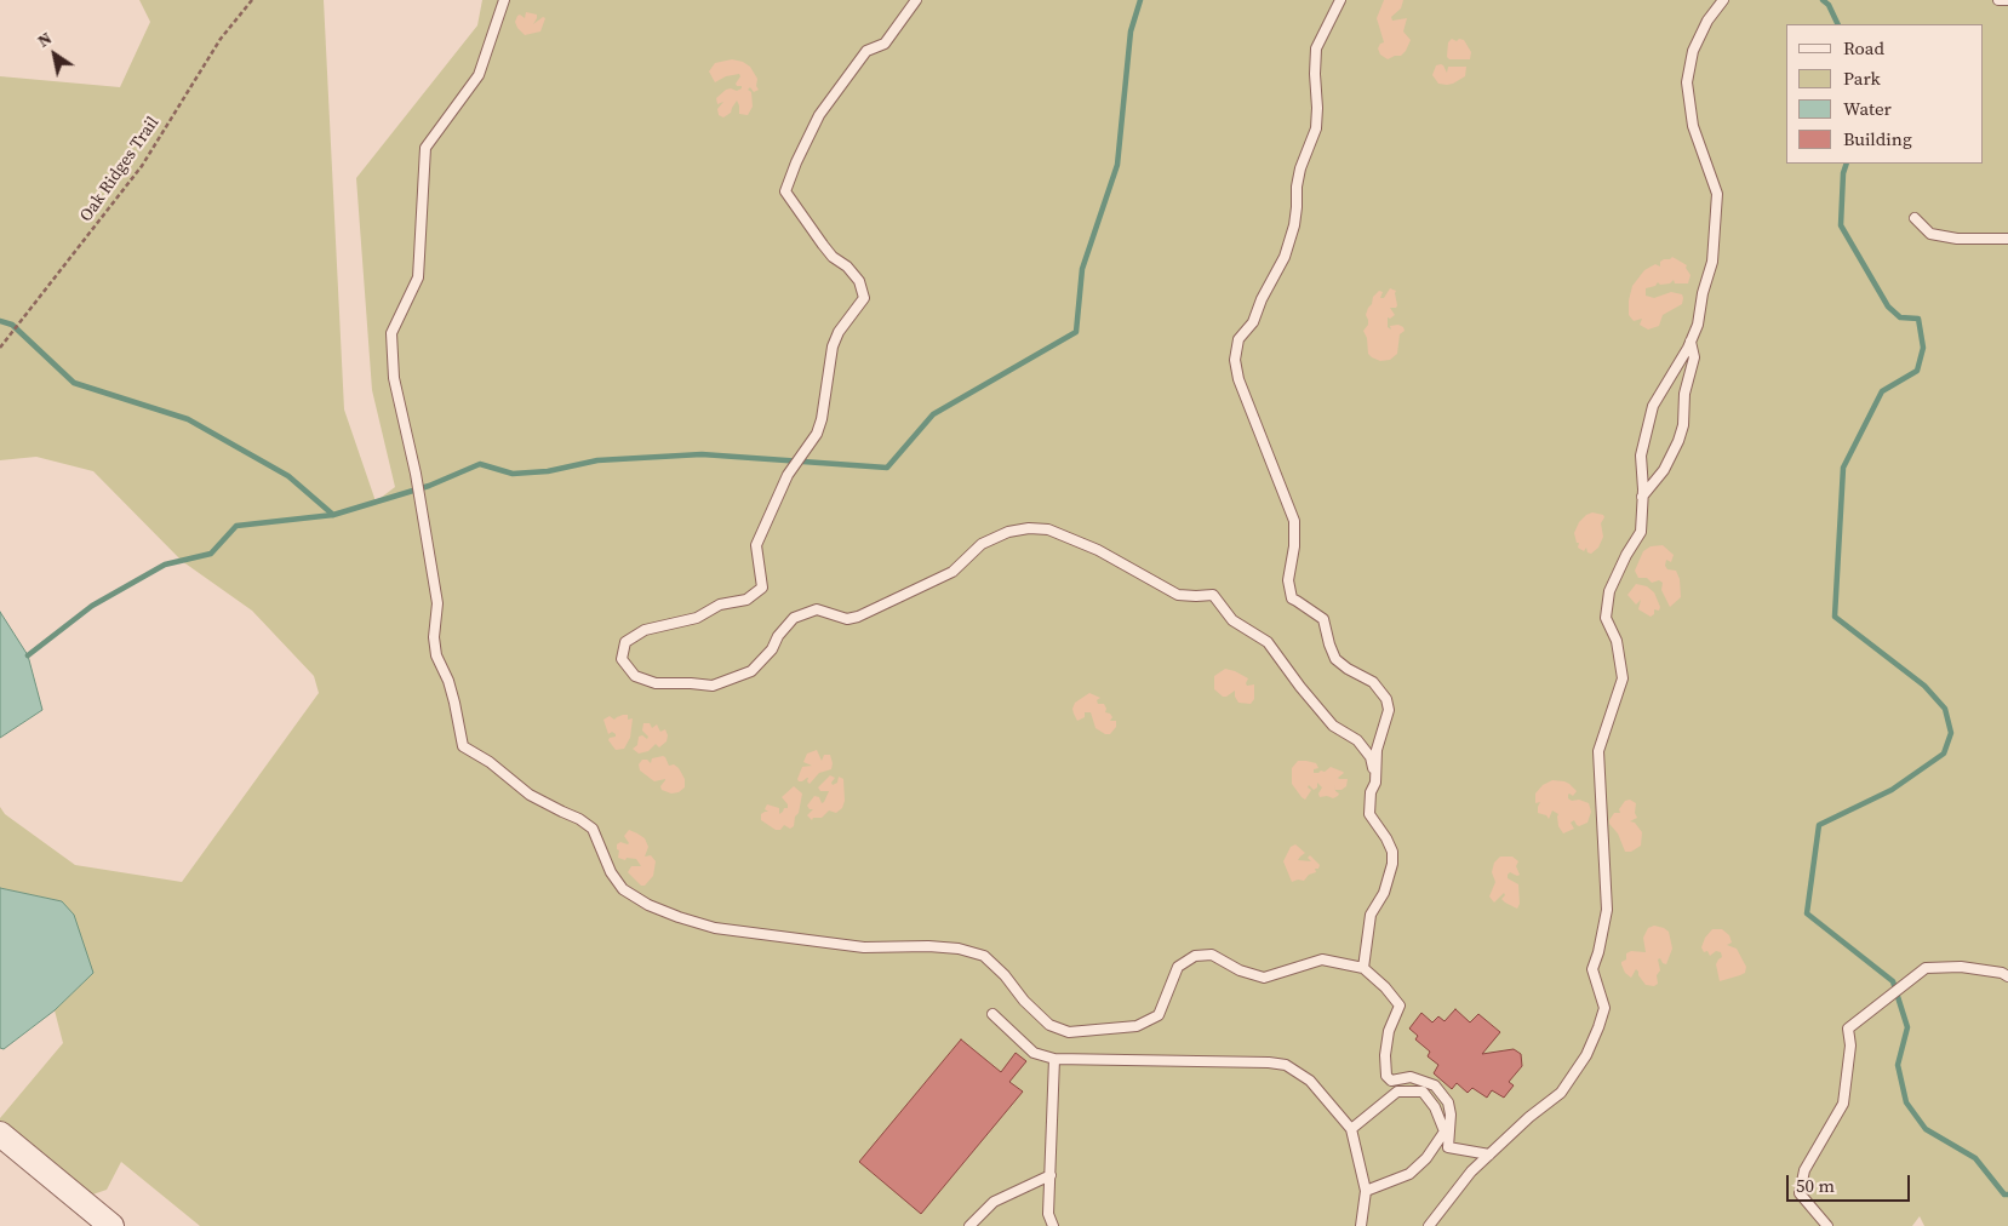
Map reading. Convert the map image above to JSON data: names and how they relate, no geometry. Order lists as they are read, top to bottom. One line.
{"streets":{"path":["Oak Ridges Trail"]},"legend":["Road","Park","Water","Building"],"scale_bar":"50 m","north":"top left"}
